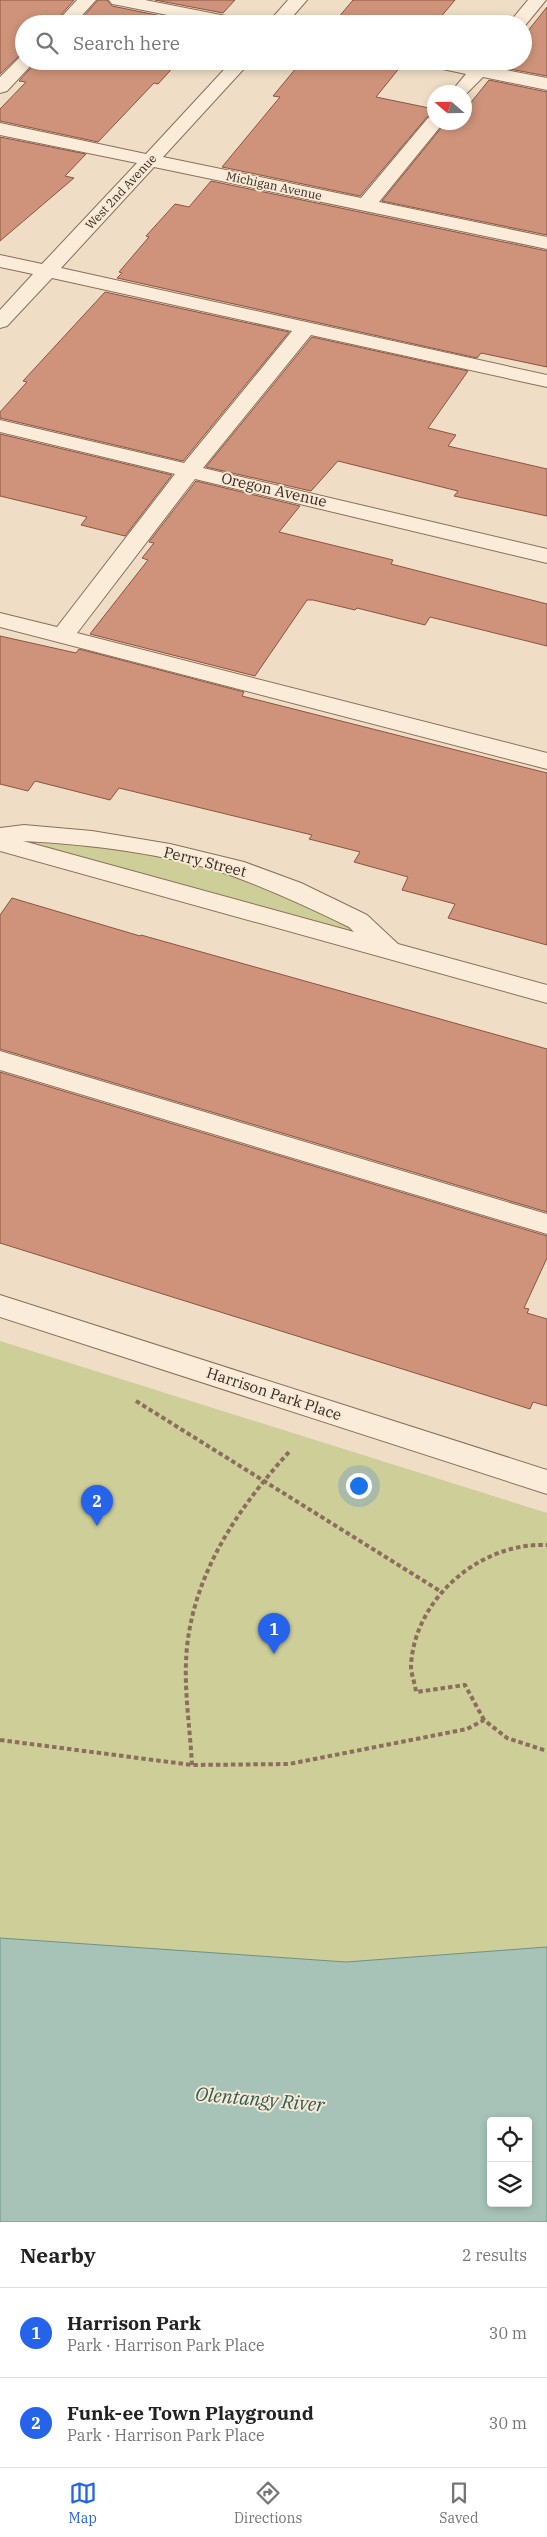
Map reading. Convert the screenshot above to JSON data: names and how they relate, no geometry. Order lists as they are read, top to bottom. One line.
{"streets":{"street":["Michigan Avenue","West 2nd Avenue","Oregon Avenue","Perry Street","Harrison Park Place"]},"crossings":[["Michigan Avenue","West 2nd Avenue"]],"water":["Olentangy River"],"north":"left","page":{"search":"Search here","pins":["2","1"],"heading":["Nearby","2 results"],"list":[{"mark":"1","name":"Harrison Park","note":"Park · Harrison Park Place","value":"30 m"},{"mark":"2","name":"Funk-ee Town Playground","note":"Park · Harrison Park Place","value":"30 m"}],"nav":["Map","Directions","Saved"]}}
